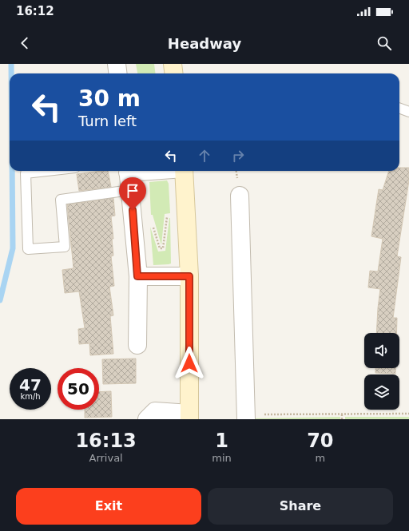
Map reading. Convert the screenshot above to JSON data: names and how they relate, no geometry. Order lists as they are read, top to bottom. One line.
{"page":{"status":"16:12","header":"Headway","turn":["30 m","Turn left"],"speed":"47 km/h","limit":"50","eta":["16:13","Arrival","1","min","70","m"],"buttons":["Exit","Share"]}}
